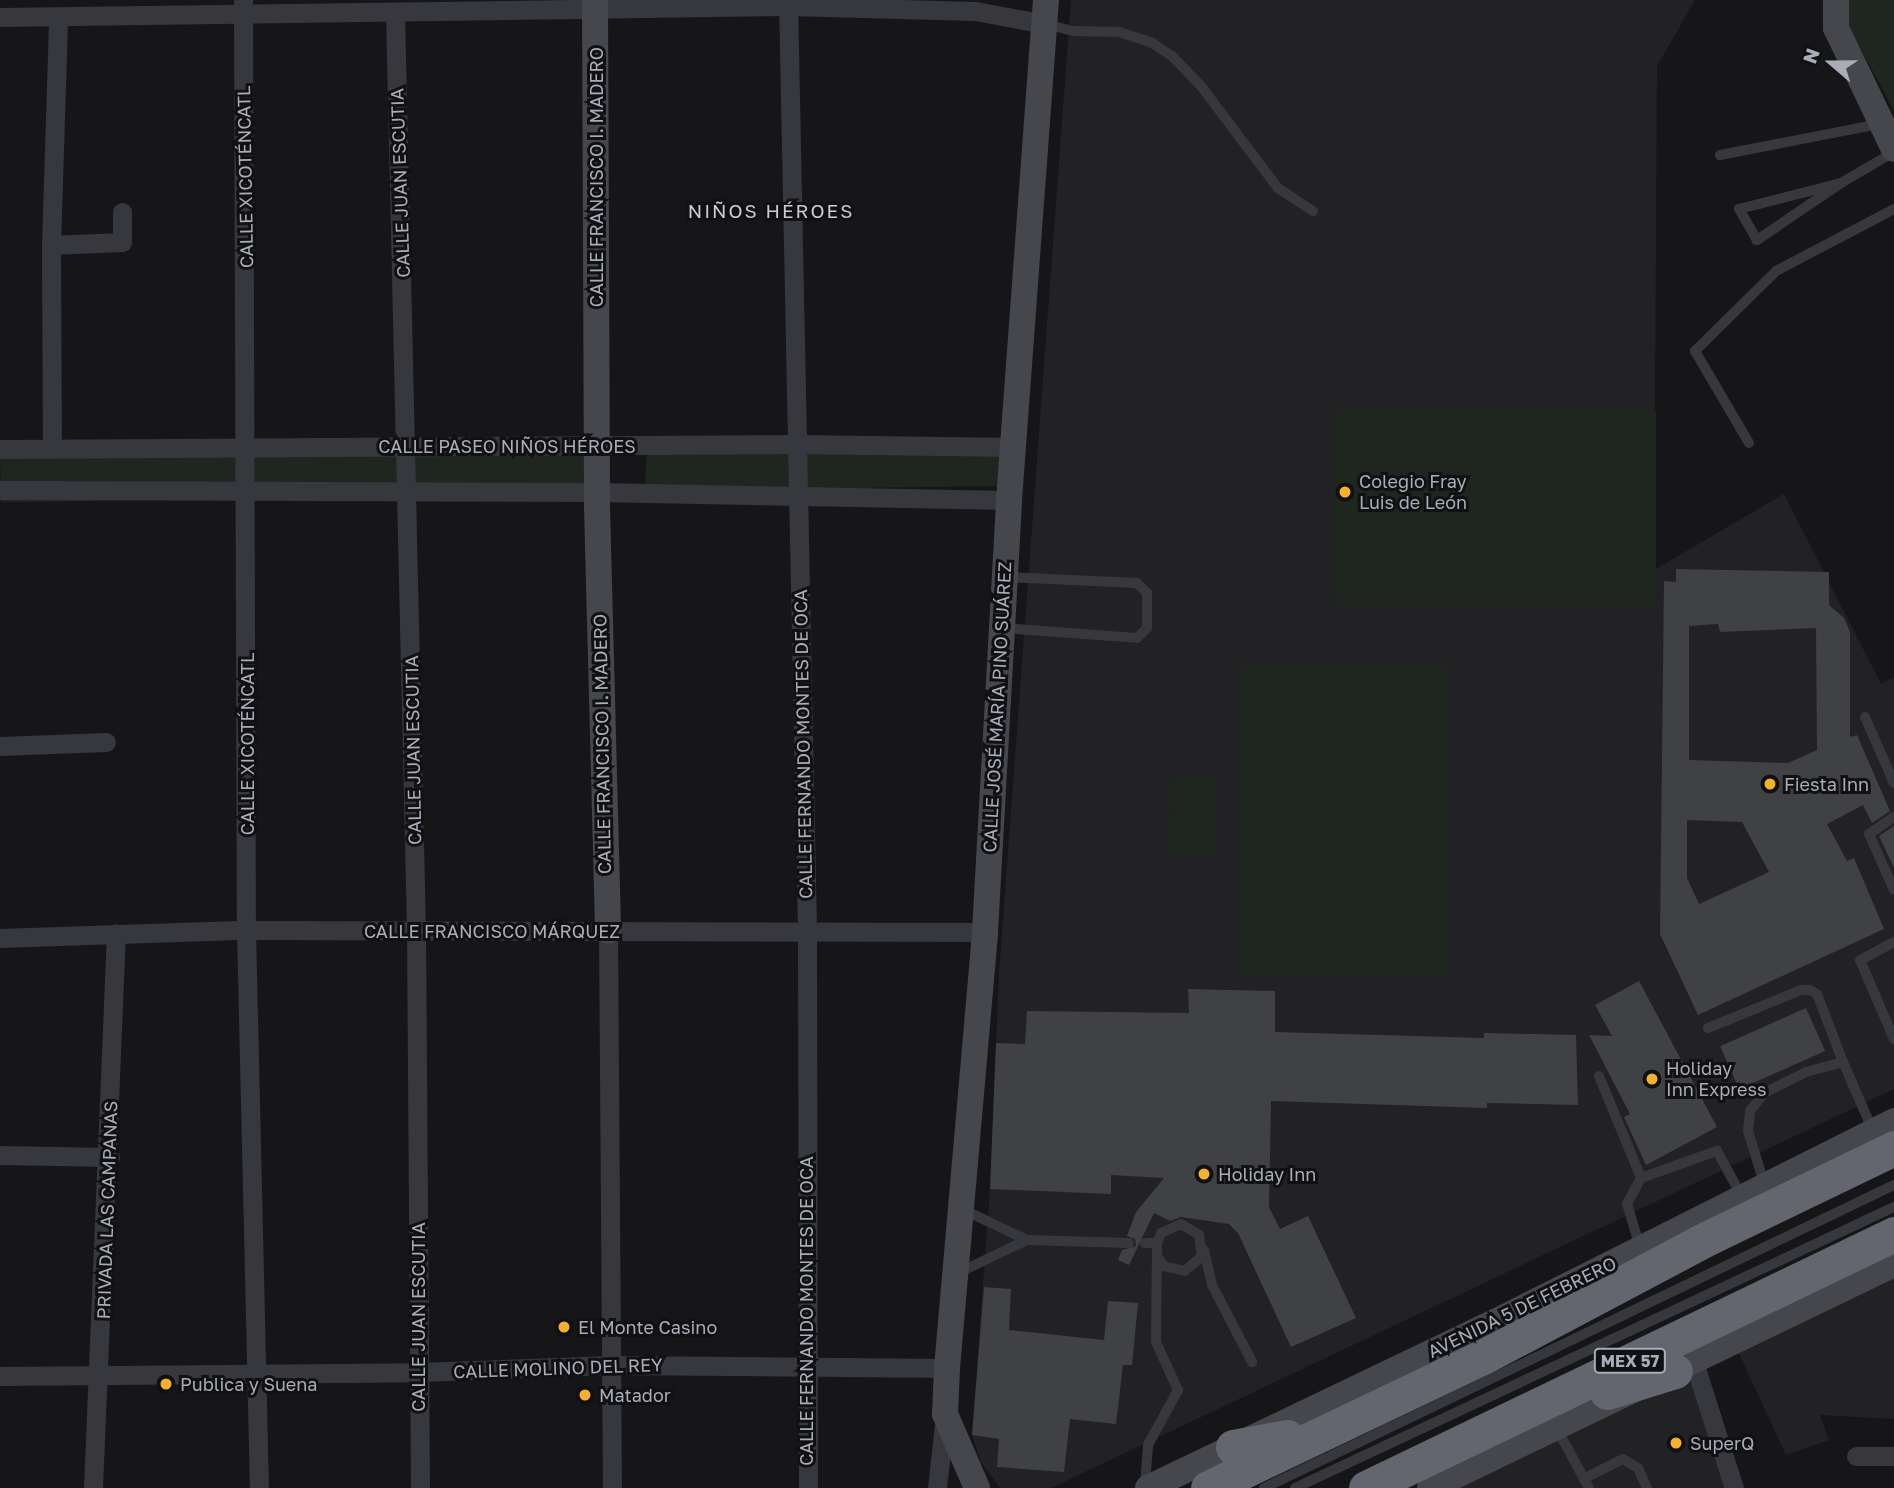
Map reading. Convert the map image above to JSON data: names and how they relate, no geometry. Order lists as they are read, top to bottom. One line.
{"streets":{"highway":["AVENIDA 5 DE FEBRERO","MEX 57"],"main road":["CALLE FRANCISCO I. MADERO","CALLE JOSÉ MARÍA PINO SUÁREZ"],"street":["CALLE XICOTÉNCATL","CALLE JUAN ESCUTIA","CALLE PASEO NIÑOS HÉROES","CALLE FERNANDO MONTES DE OCA","CALLE FRANCISCO MÁRQUEZ","PRIVADA LAS CAMPANAS","CALLE MOLINO DEL REY"]},"crossings":[["CALLE XICOTÉNCATL","CALLE PASEO NIÑOS HÉROES"],["CALLE XICOTÉNCATL","CALLE FRANCISCO MÁRQUEZ"],["CALLE XICOTÉNCATL","CALLE MOLINO DEL REY"],["CALLE FRANCISCO I. MADERO","CALLE PASEO NIÑOS HÉROES"],["CALLE FRANCISCO I. MADERO","CALLE FRANCISCO MÁRQUEZ"],["CALLE FRANCISCO I. MADERO","CALLE MOLINO DEL REY"],["CALLE JUAN ESCUTIA","CALLE PASEO NIÑOS HÉROES"],["CALLE JUAN ESCUTIA","CALLE FRANCISCO MÁRQUEZ"],["CALLE JUAN ESCUTIA","CALLE MOLINO DEL REY"],["CALLE PASEO NIÑOS HÉROES","CALLE JOSÉ MARÍA PINO SUÁREZ"],["CALLE PASEO NIÑOS HÉROES","CALLE FERNANDO MONTES DE OCA"],["CALLE JOSÉ MARÍA PINO SUÁREZ","CALLE FRANCISCO MÁRQUEZ"],["CALLE JOSÉ MARÍA PINO SUÁREZ","CALLE MOLINO DEL REY"],["CALLE FERNANDO MONTES DE OCA","CALLE FRANCISCO MÁRQUEZ"],["CALLE FERNANDO MONTES DE OCA","CALLE MOLINO DEL REY"],["CALLE FRANCISCO MÁRQUEZ","PRIVADA LAS CAMPANAS"],["PRIVADA LAS CAMPANAS","CALLE MOLINO DEL REY"]],"districts":["NIÑOS HÉROES"],"places":["Colegio Fray Luis de León","Fiesta Inn","Holiday Inn Express","Holiday Inn","El Monte Casino","Publica y Suena","Matador","SuperQ"],"north":"left"}
